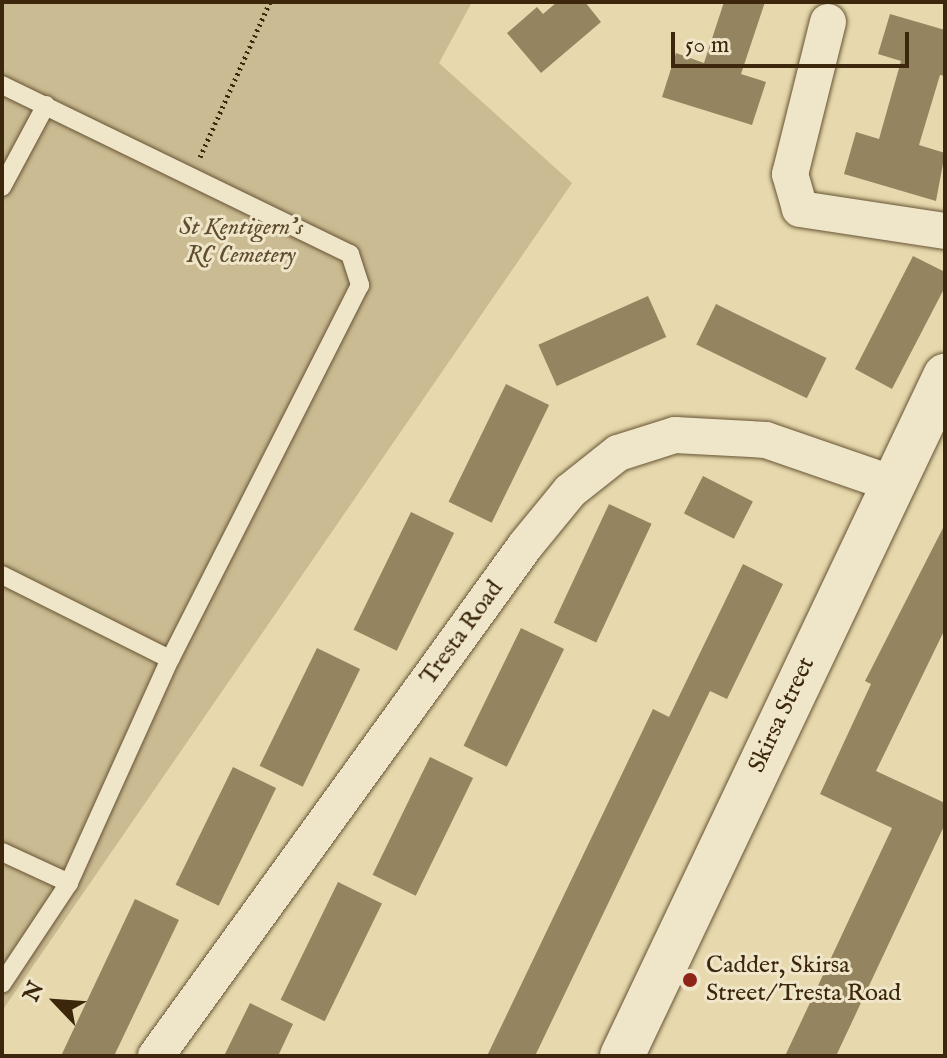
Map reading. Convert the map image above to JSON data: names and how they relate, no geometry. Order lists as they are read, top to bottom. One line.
{"streets":{"street":["Tresta Road","Skirsa Street"]},"crossings":[["Tresta Road","Skirsa Street"]],"parks":["St Kentigern's RC Cemetery"],"places":["Cadder, Skirsa Street/ Tresta Road"],"scale_bar":"50 m","north":"top left"}
